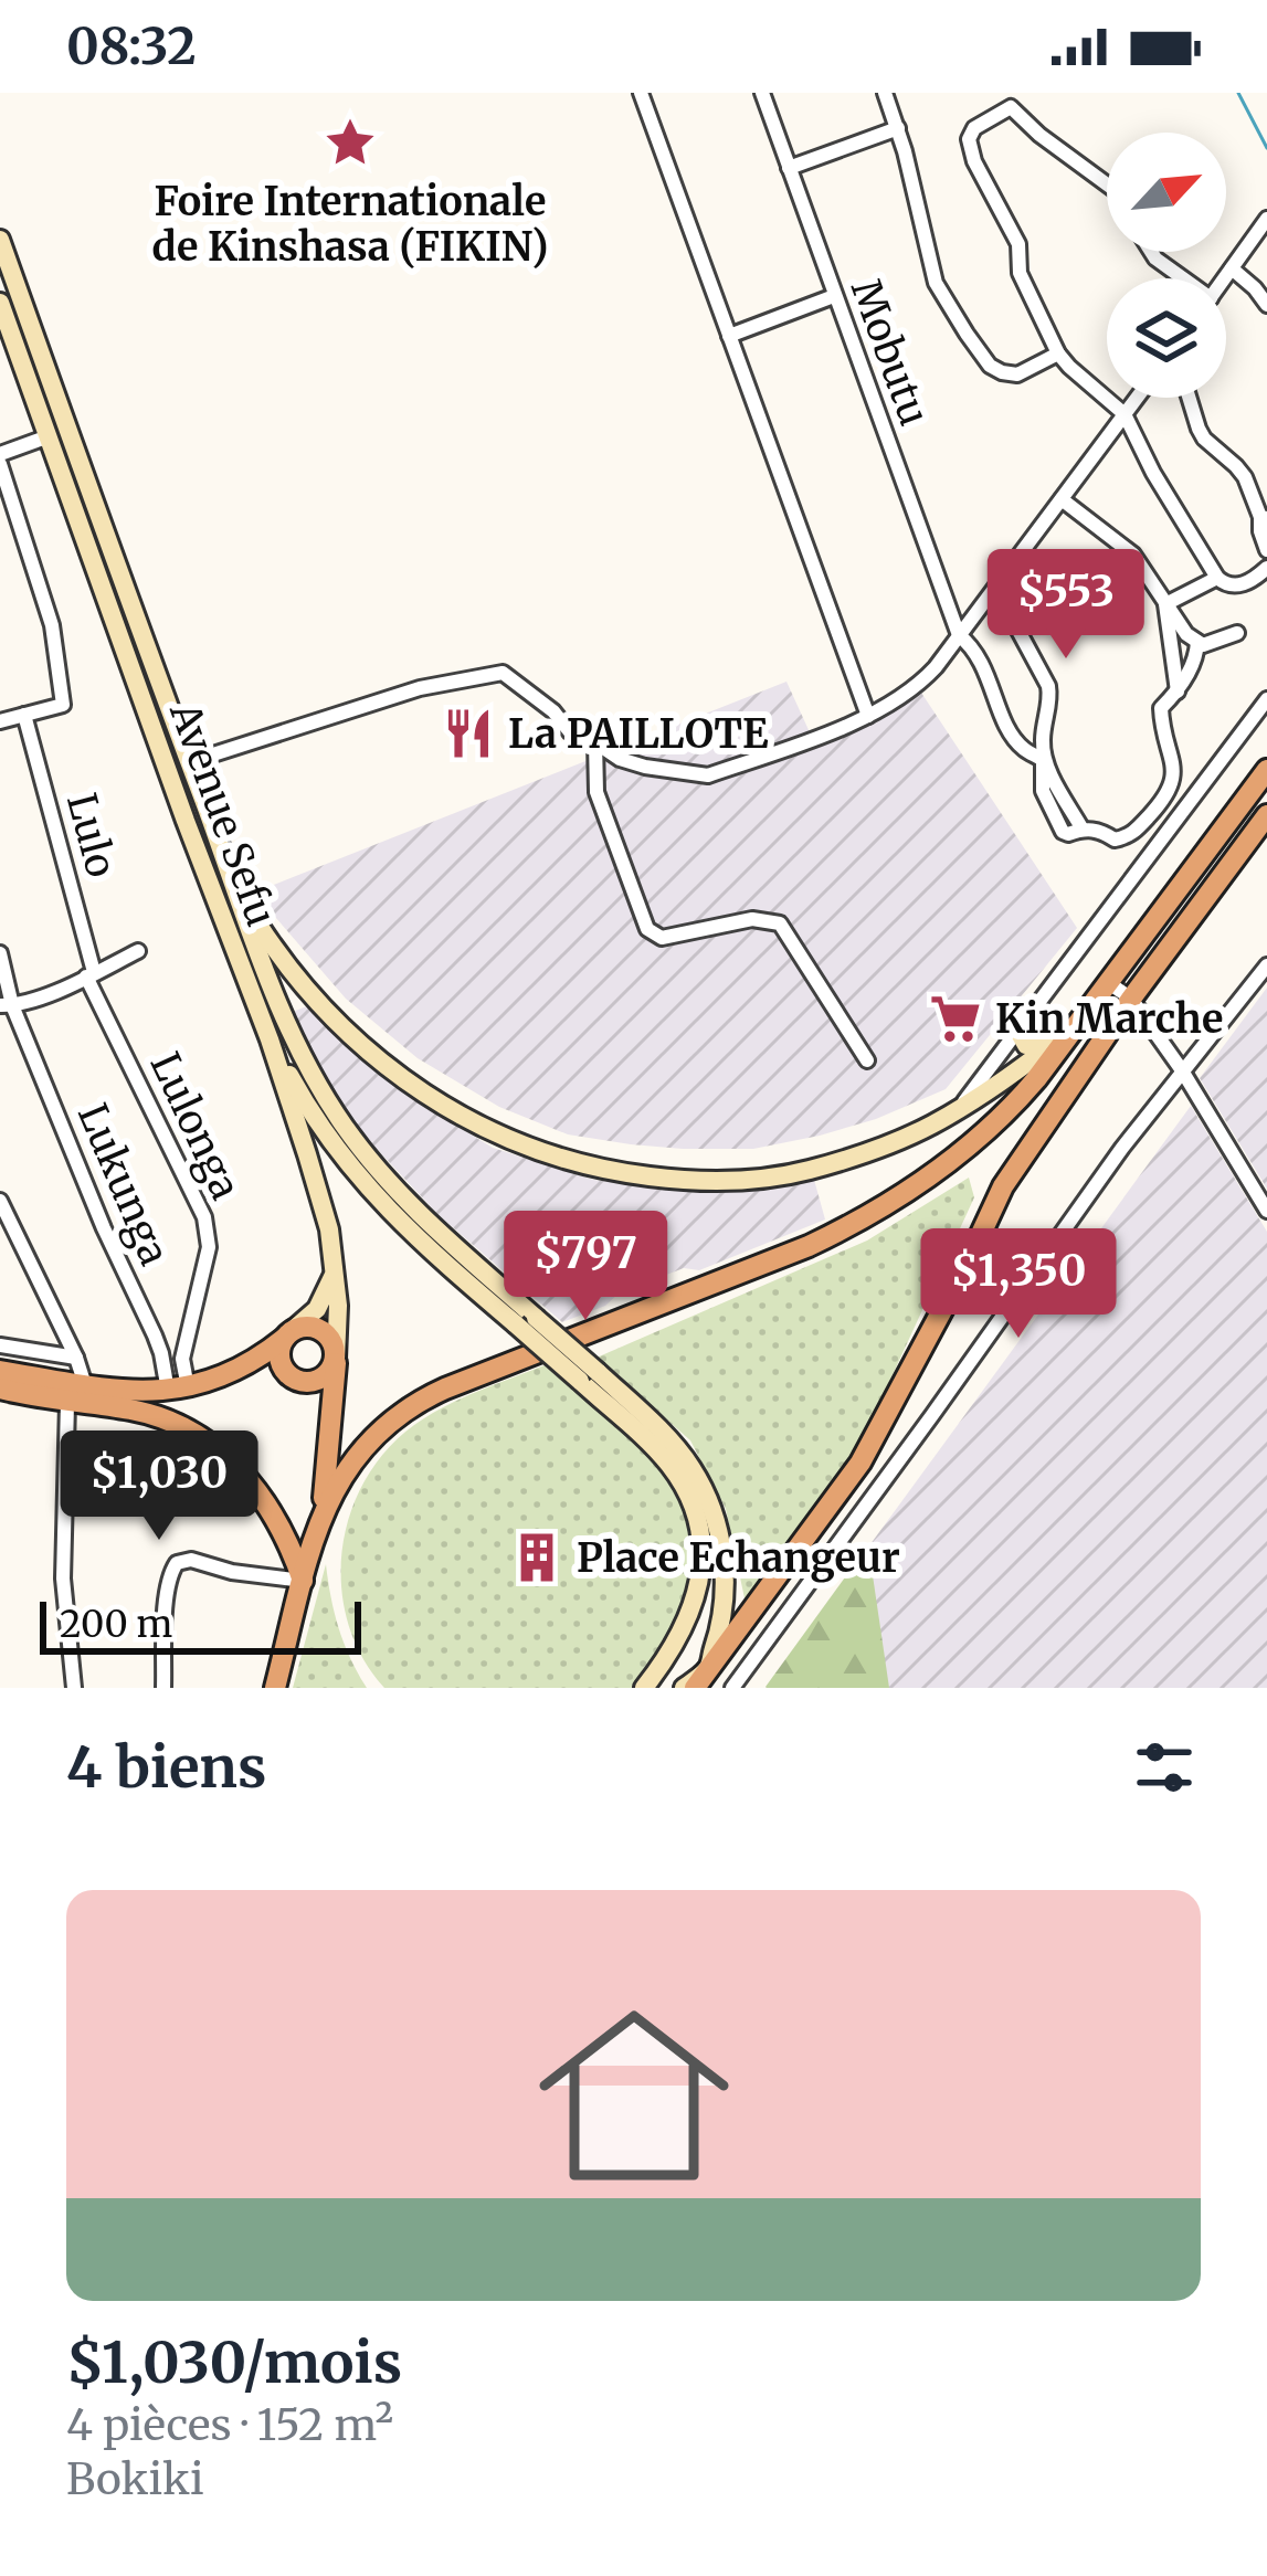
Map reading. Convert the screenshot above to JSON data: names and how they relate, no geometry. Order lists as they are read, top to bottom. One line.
{"streets":{"main road":["Avenue Sefu"],"street":["Mobutu","Lulo","Lulonga","Lukunga"]},"crossings":[["Lulo","Lulonga"],["Lulonga","Lukunga"]],"places":{"place":["Foire Internationale de Kinshasa (FIKIN)"],"restaurant":["La PAILLOTE"],"supermarket":["Kin Marche"],"building":["Place Echangeur"]},"scale_bar":"200 m","north":"top right","page":{"status":"08:32","price":["$553","$797","$1,350","$1,030"],"scale":"200 m","heading":"4 biens","list":[{"name":"$1,030/mois","note":"4 pièces · 152 m² · Bokiki"}]}}
